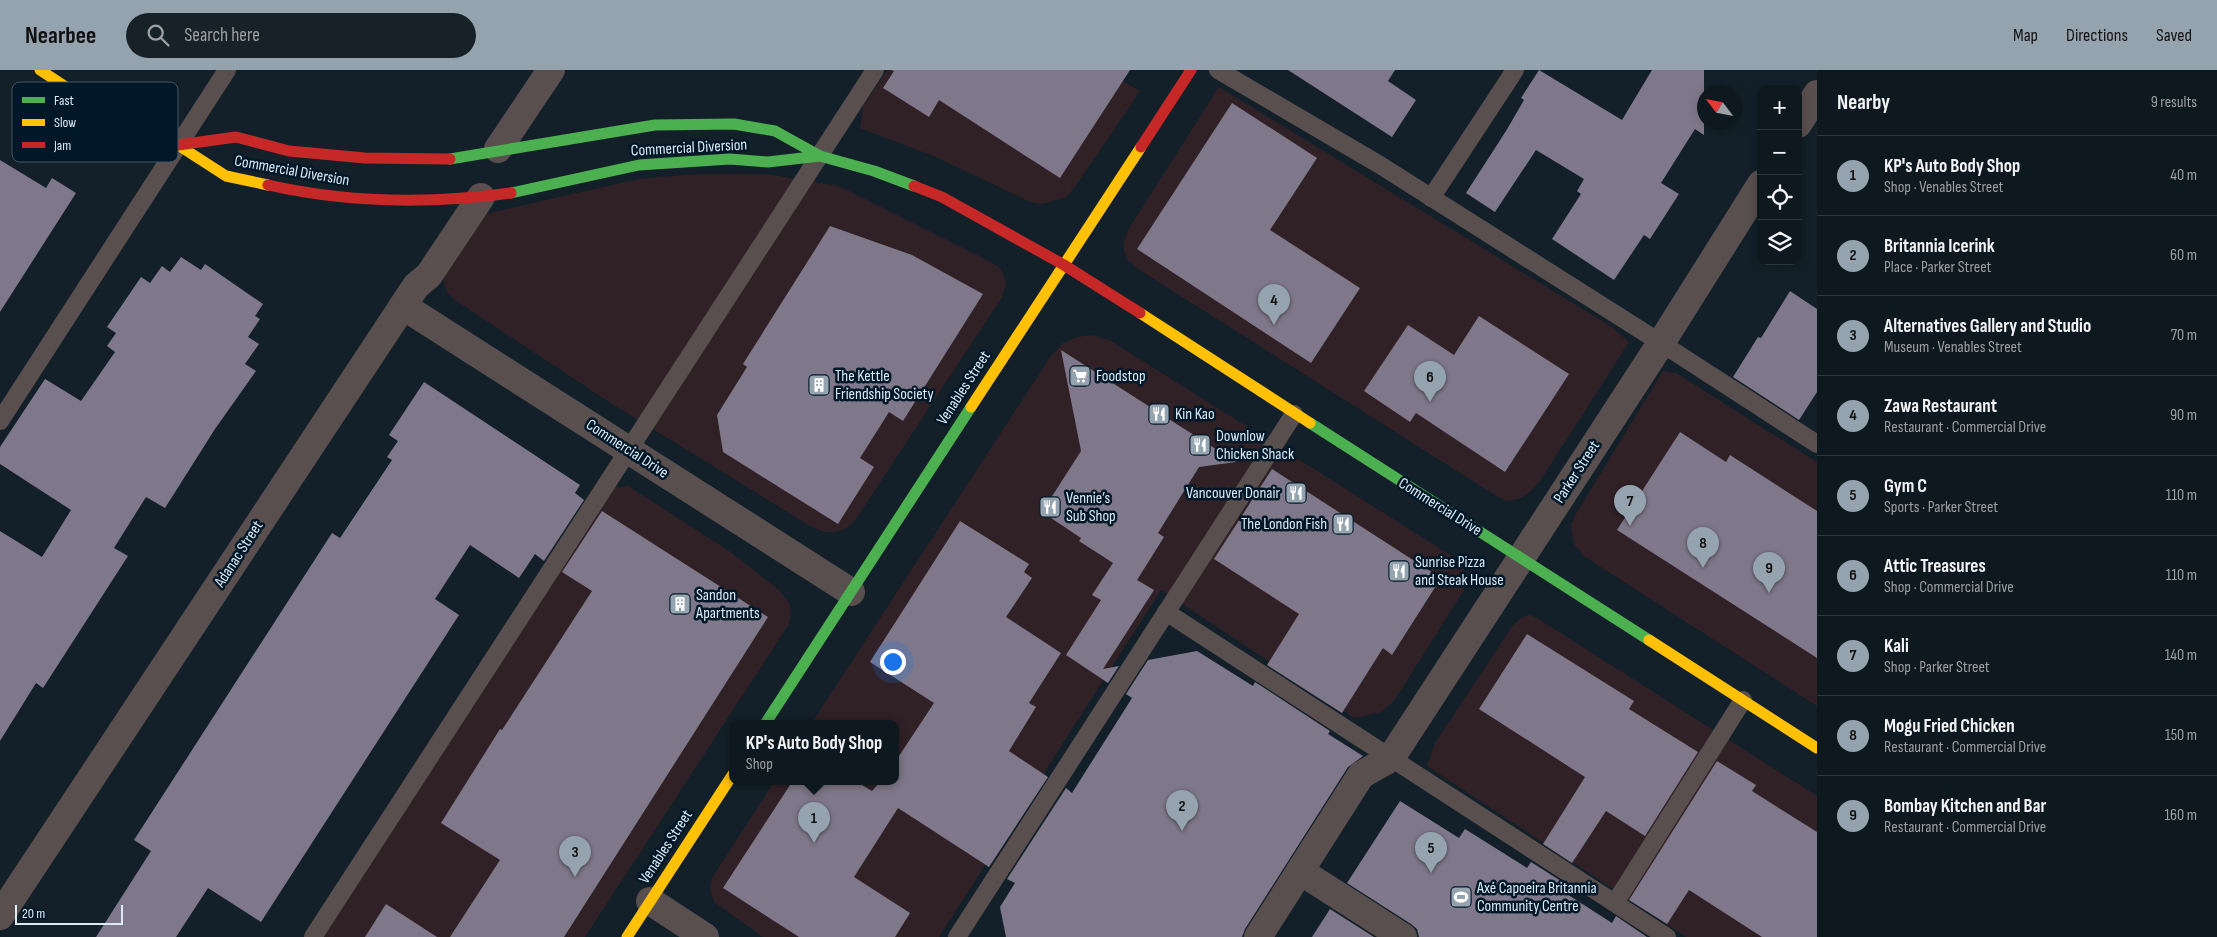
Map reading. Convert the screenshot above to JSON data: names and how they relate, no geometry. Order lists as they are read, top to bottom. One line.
{"streets":{"street":["Commercial Diversion","Venables Street","Commercial Drive","Parker Street","Adanac Street"]},"crossings":[["Commercial Diversion","Venables Street"],["Commercial Diversion","Commercial Drive"],["Commercial Diversion","Adanac Street"],["Venables Street","Commercial Drive"],["Commercial Drive","Parker Street"],["Commercial Drive","Adanac Street"]],"places":{"supermarket":["Foodstop"],"building":["The Kettle Friendship Society","Sandon Apartments"],"restaurant":["Kin Kao","Downlow Chicken Shack","Vancouver Donair","Vennie’s Sub Shop","The London Fish","Sunrise Pizza and Steak House"],"sports":["Axé Capoeira Britannia Community Centre"]},"legend":["Fast","Slow","Jam"],"scale_bar":"20 m","north":"top left","page":{"header":"Nearbee","search":"Search here","nav":["Map","Directions","Saved"],"heading":["Nearby","9 results"],"map_buttons":["+","−"],"list":[{"mark":"1","name":"KP's Auto Body Shop","note":"Shop · Venables Street","value":"40 m"},{"mark":"2","name":"Britannia Icerink","note":"Place · Parker Street","value":"60 m"},{"mark":"3","name":"Alternatives Gallery and Studio","note":"Museum · Venables Street","value":"70 m"},{"mark":"4","name":"Zawa Restaurant","note":"Restaurant · Commercial Drive","value":"90 m"},{"mark":"5","name":"Gym C","note":"Sports · Parker Street","value":"110 m"},{"mark":"6","name":"Attic Treasures","note":"Shop · Commercial Drive","value":"110 m"},{"mark":"7","name":"Kali","note":"Shop · Parker Street","value":"140 m"},{"mark":"8","name":"Mogu Fried Chicken","note":"Restaurant · Commercial Drive","value":"150 m"},{"mark":"9","name":"Bombay Kitchen and Bar","note":"Restaurant · Commercial Drive","value":"160 m"}],"pins":["4","6","7","8","9","2","1","5","3"],"popup":["KP's Auto Body Shop","Shop"],"scale":"20 m"}}
